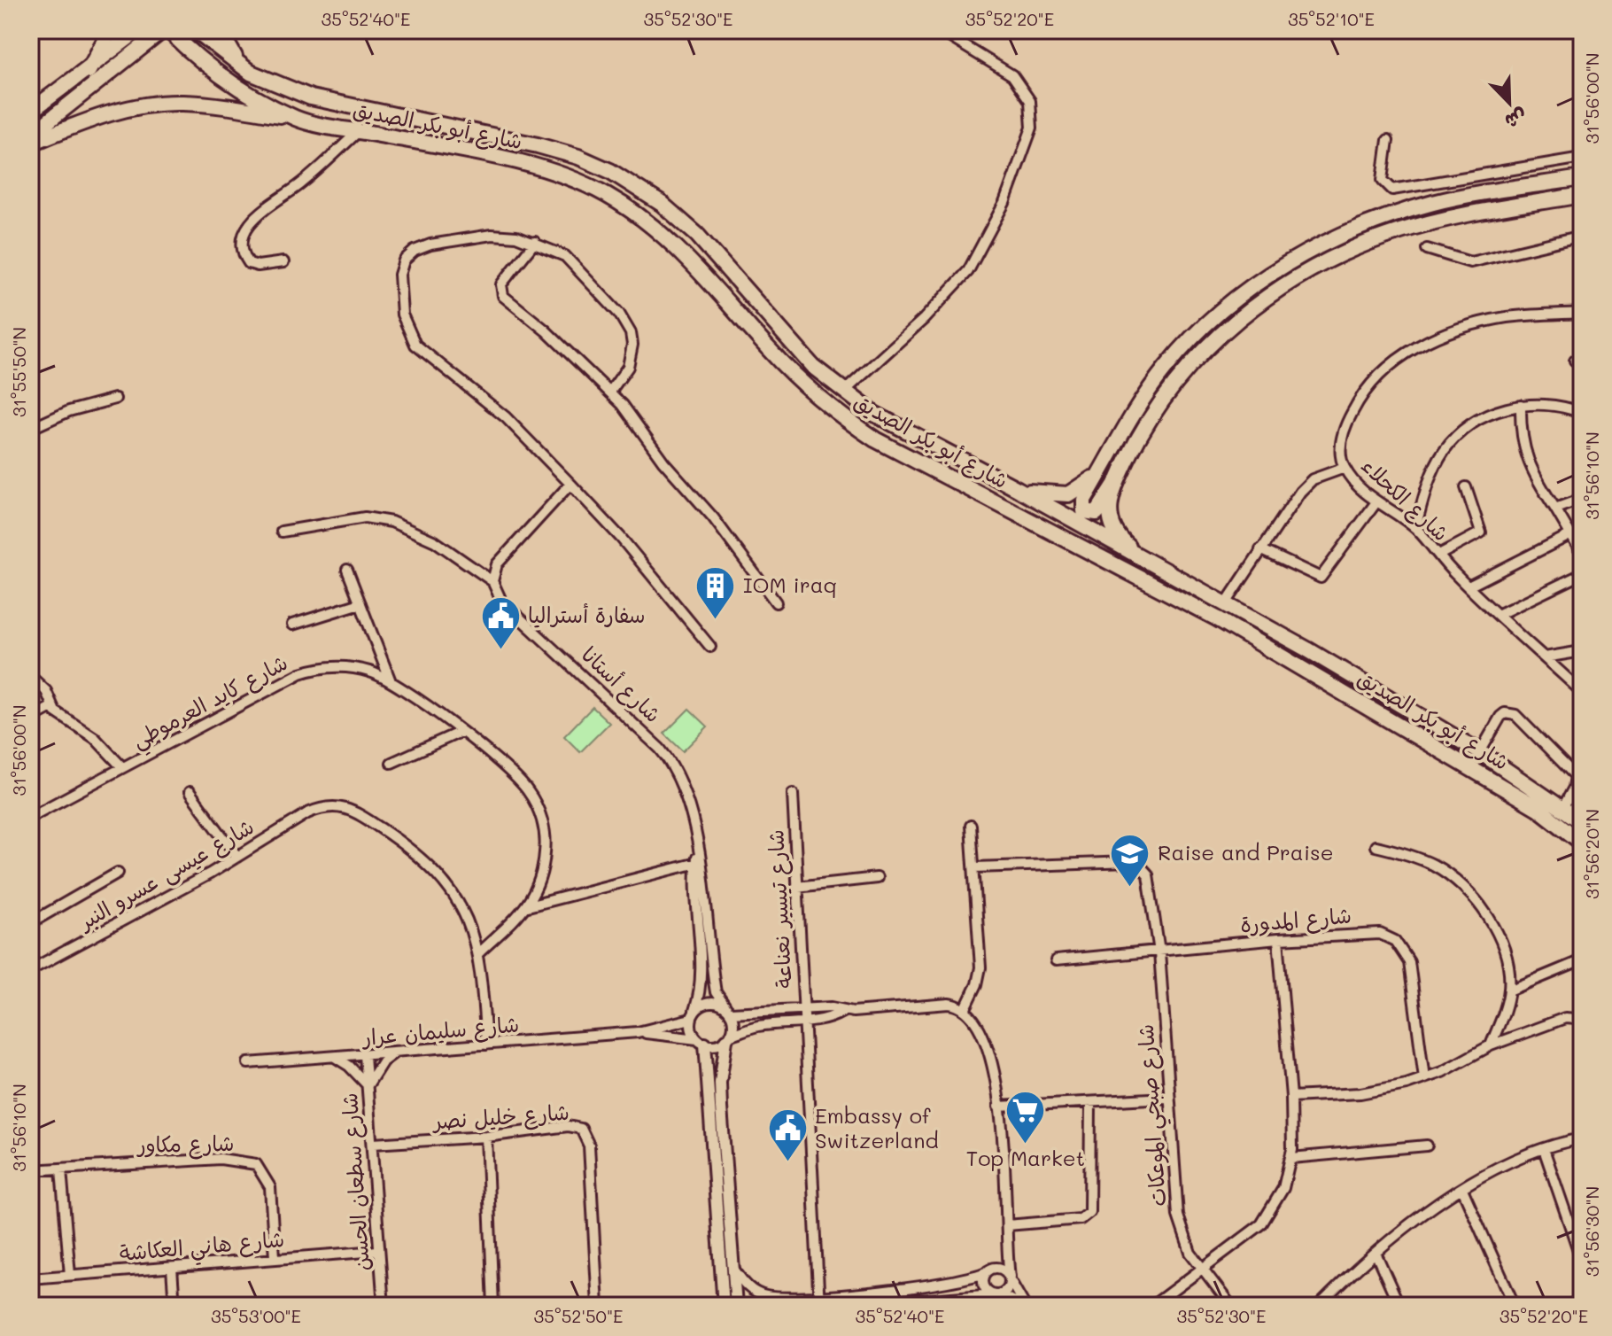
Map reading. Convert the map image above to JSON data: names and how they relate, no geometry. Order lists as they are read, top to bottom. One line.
{"streets":{"main road":["شارع أبو بكر الصديق"],"street":["شارع الكحلاء","شارع أستانا","شارع كايد العرموطي","شارع عيسى عسرو النبر","شارع تيسير نعناعة","شارع المدورة","شارع سليمان عرار","شارع صبحي الموعكات","شارع خليل نصر","شارع مكاور","شارع سطعان الحسن","شارع هاني العكاشة"]},"crossings":[["شارع أستانا","شارع سليمان عرار"],["شارع كايد العرموطي","شارع عيسى عسرو النبر"],["شارع المدورة","شارع صبحي الموعكات"],["شارع سليمان عرار","شارع سطعان الحسن"],["شارع خليل نصر","شارع سطعان الحسن"],["شارع مكاور","شارع هاني العكاشة"],["شارع سطعان الحسن","شارع هاني العكاشة"]],"places":{"building":["IOM iraq"],"public building":["سفارة أستراليا","Embassy of Switzerland"],"school or university":["Raise and Praise"],"supermarket":["Top Market"]},"north":"bottom right","coordinates":["35°52'40\"E","35°52'30\"E","35°52'20\"E","35°52'10\"E","31°56'00\"N","31°55'50\"N","31°56'10\"N","31°56'20\"N","31°56'30\"N","35°53'00\"E","35°52'50\"E"]}
